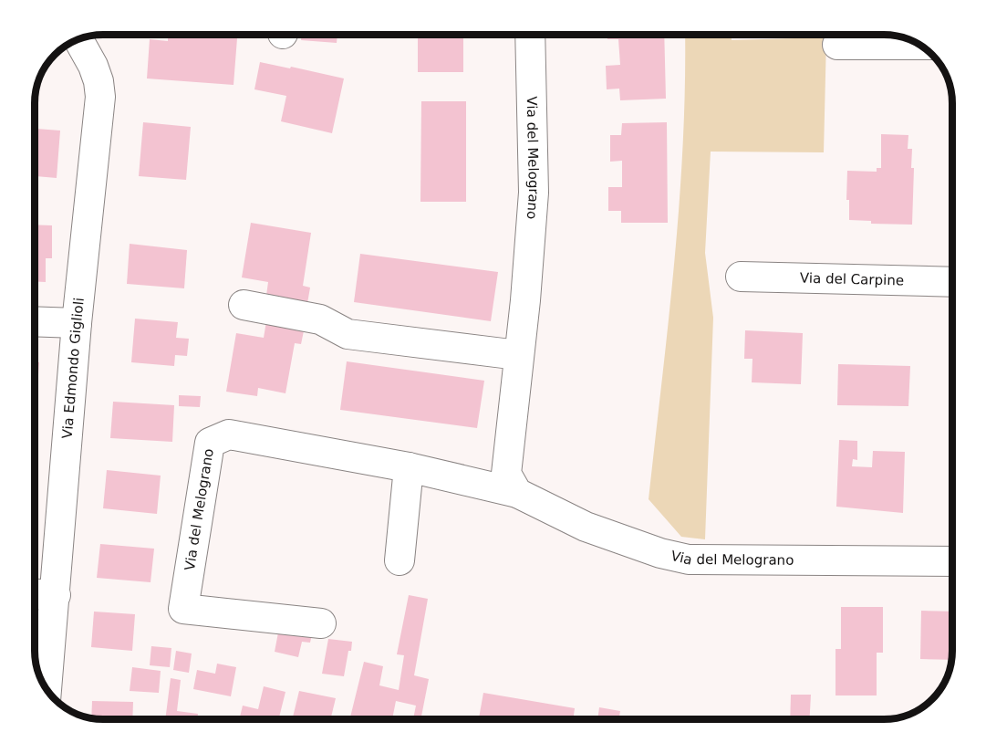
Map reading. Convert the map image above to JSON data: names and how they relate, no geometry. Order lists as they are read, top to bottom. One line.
{"streets":{"street":["Via del Melograno","Via del Carpine","Via Edmondo Giglioli"]}}
